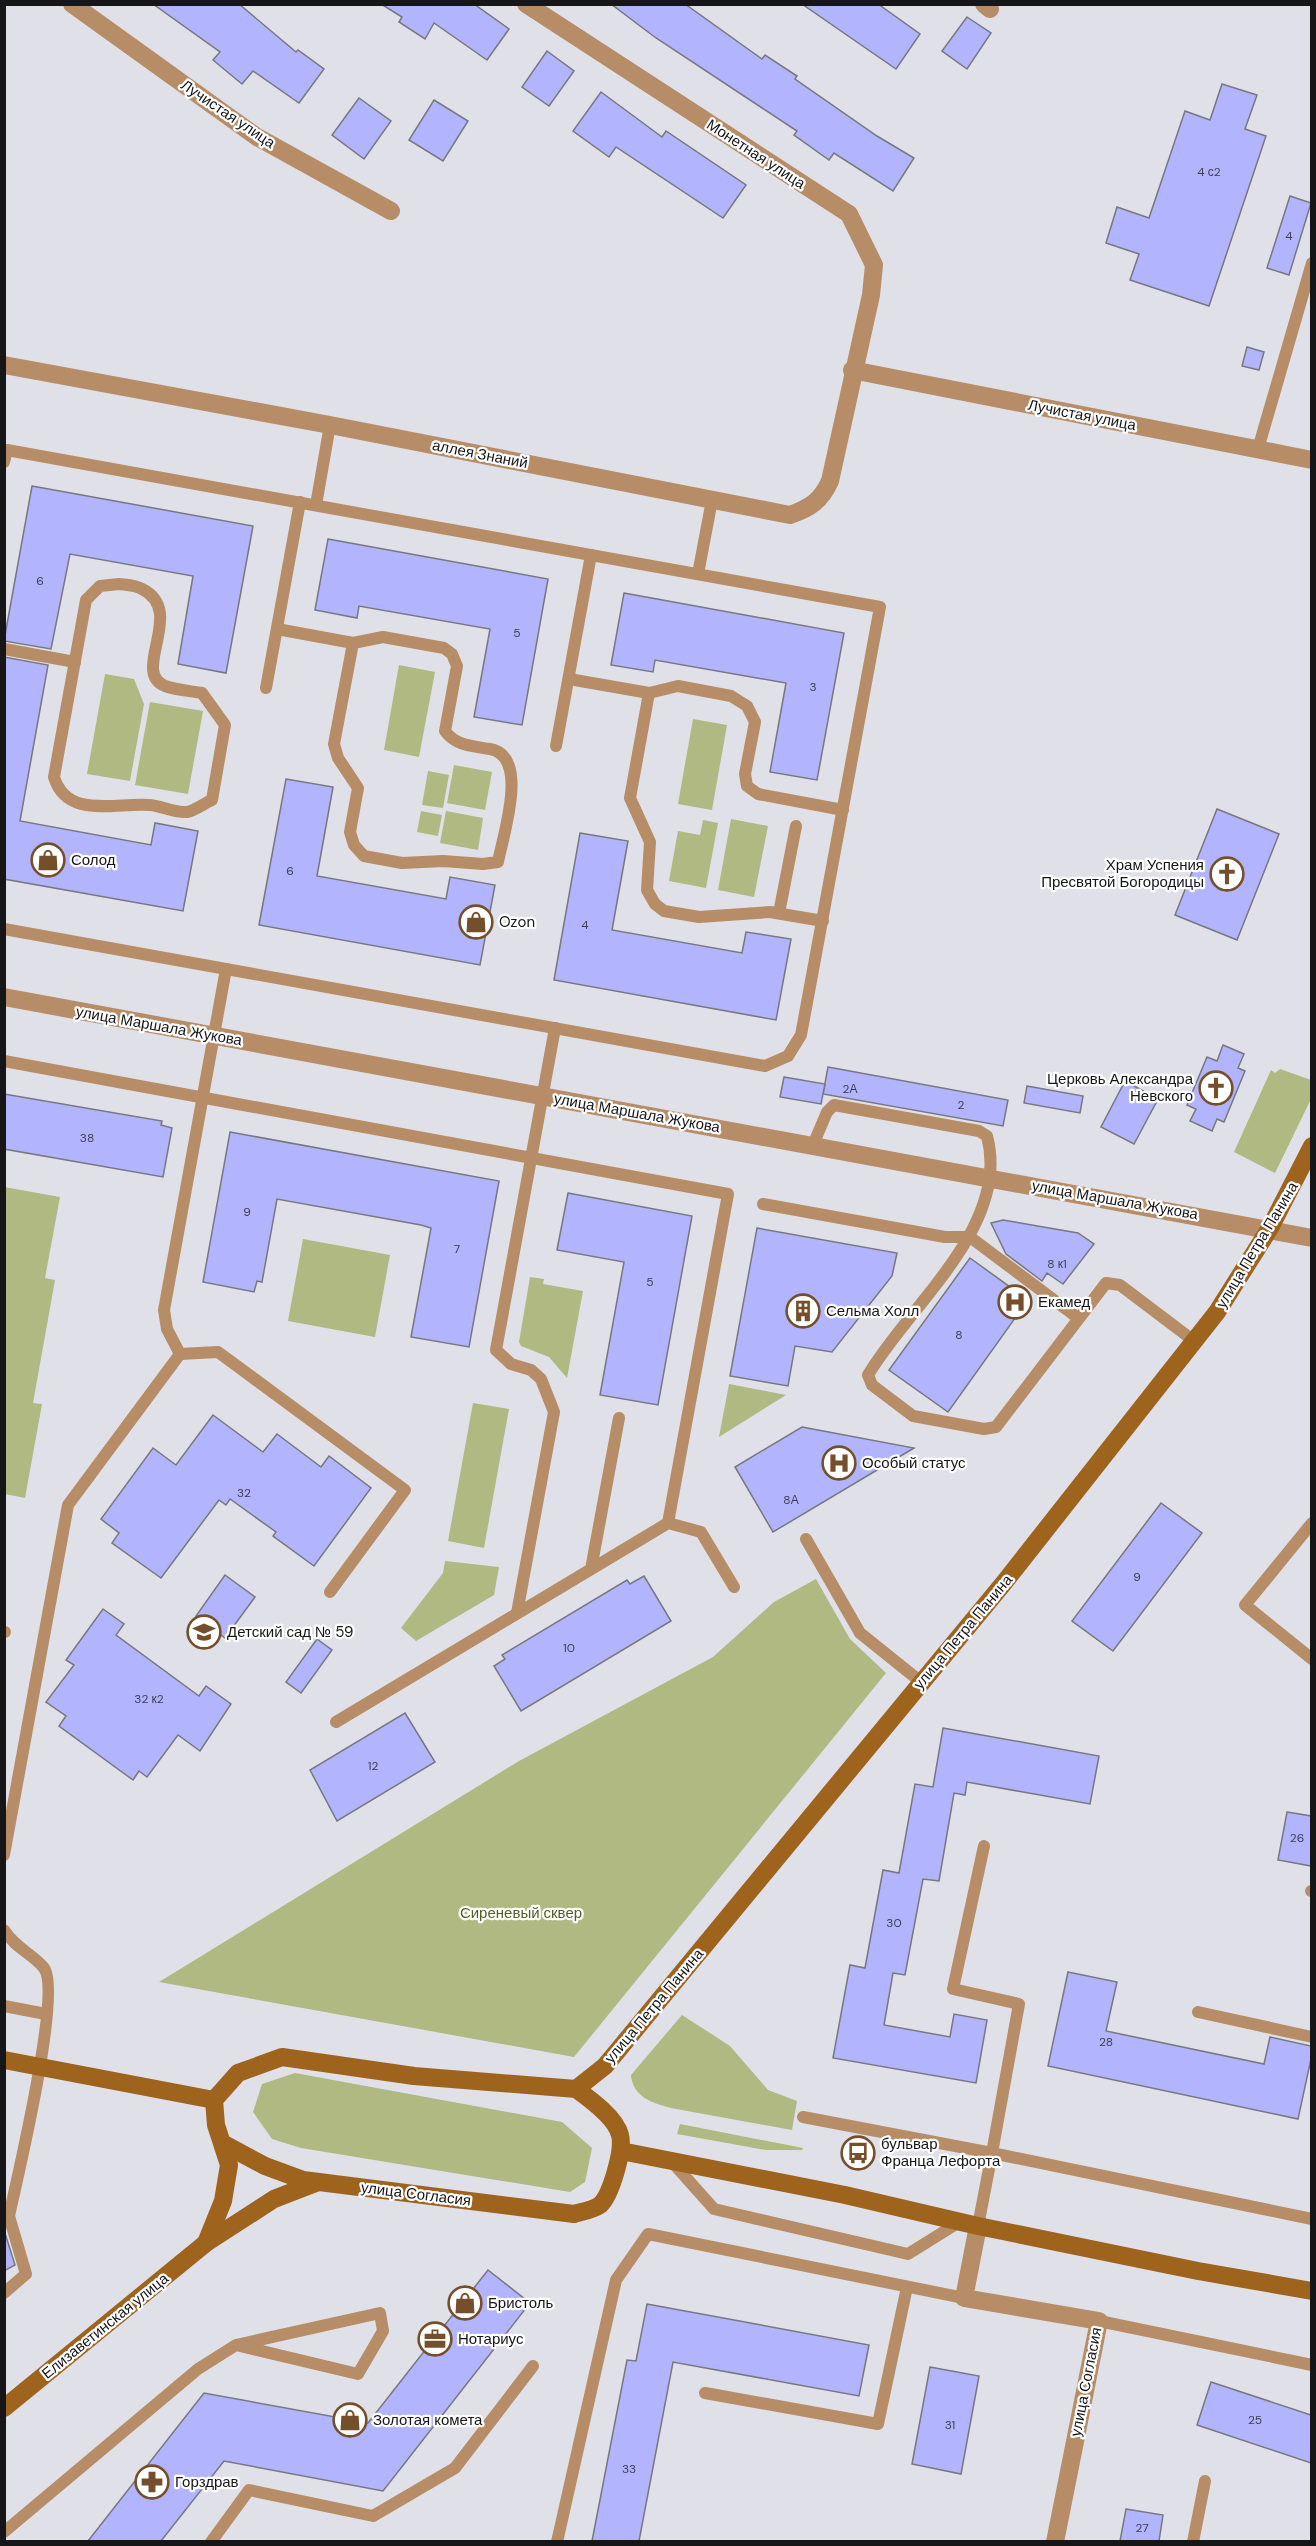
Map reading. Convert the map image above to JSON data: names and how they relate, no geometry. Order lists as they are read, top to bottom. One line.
{"streets":{"main road":["улица Петра Панина","улица Согласия","Елизаветинская улица"],"street":["Лучистая улица","Монетная улица","аллея Знаний","улица Маршала Жукова"]},"crossings":[["Лучистая улица","Монетная улица"],["Лучистая улица","аллея Знаний"],["Монетная улица","аллея Знаний"],["улица Маршала Жукова","улица Петра Панина"],["улица Согласия","Елизаветинская улица"]],"parks":["Сиреневый сквер"],"places":{"shop":["Солод","Ozon","Бристоль","Золотая комета"],"church":["Храм Успения Пресвятой Богородицы","Церковь Александра Невского"],"hospital":["Екамед","Особый статус"],"building":["Сельма Холл"],"school or university":["Детский сад № 59"],"bus stop":["бульвар Франца Лефорта"],"office":["Нотариус"],"pharmacy":["Горздрав"]},"house_numbers":["4 с2","4","6","5","3","6","4","2А","2","38","9","7","8 к1","5","8","32","8А","9","10","32 к2","12","26","30","28","25","31","33","27"]}
